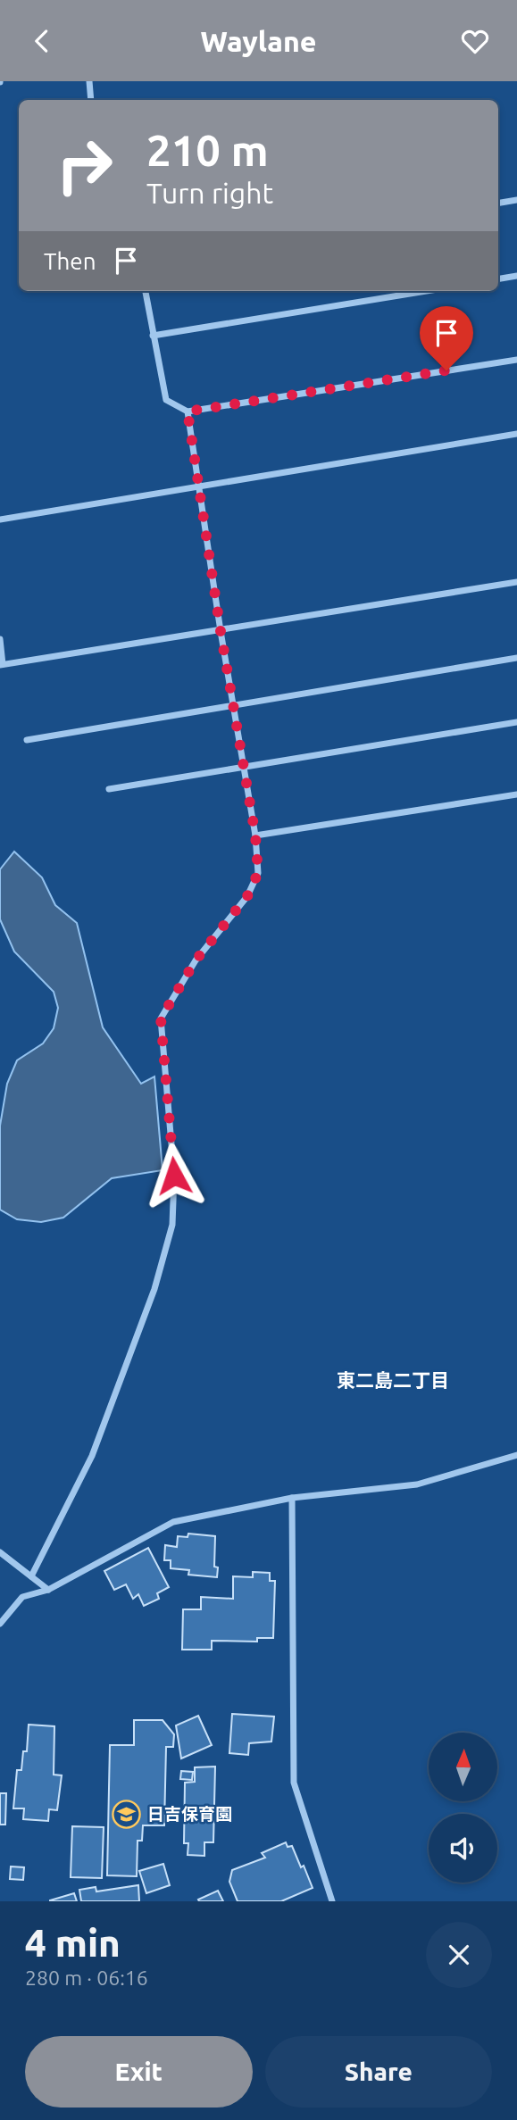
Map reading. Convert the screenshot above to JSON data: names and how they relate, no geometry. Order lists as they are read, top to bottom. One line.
{"districts":["東二島二丁目"],"places":{"school or university":["日吉保育園"]},"north":"top","page":{"header":"Waylane","turn":["210 m","Turn right"],"then":"Then","heading":["4 min","280 m · 06:16"],"buttons":["Exit","Share"]}}
